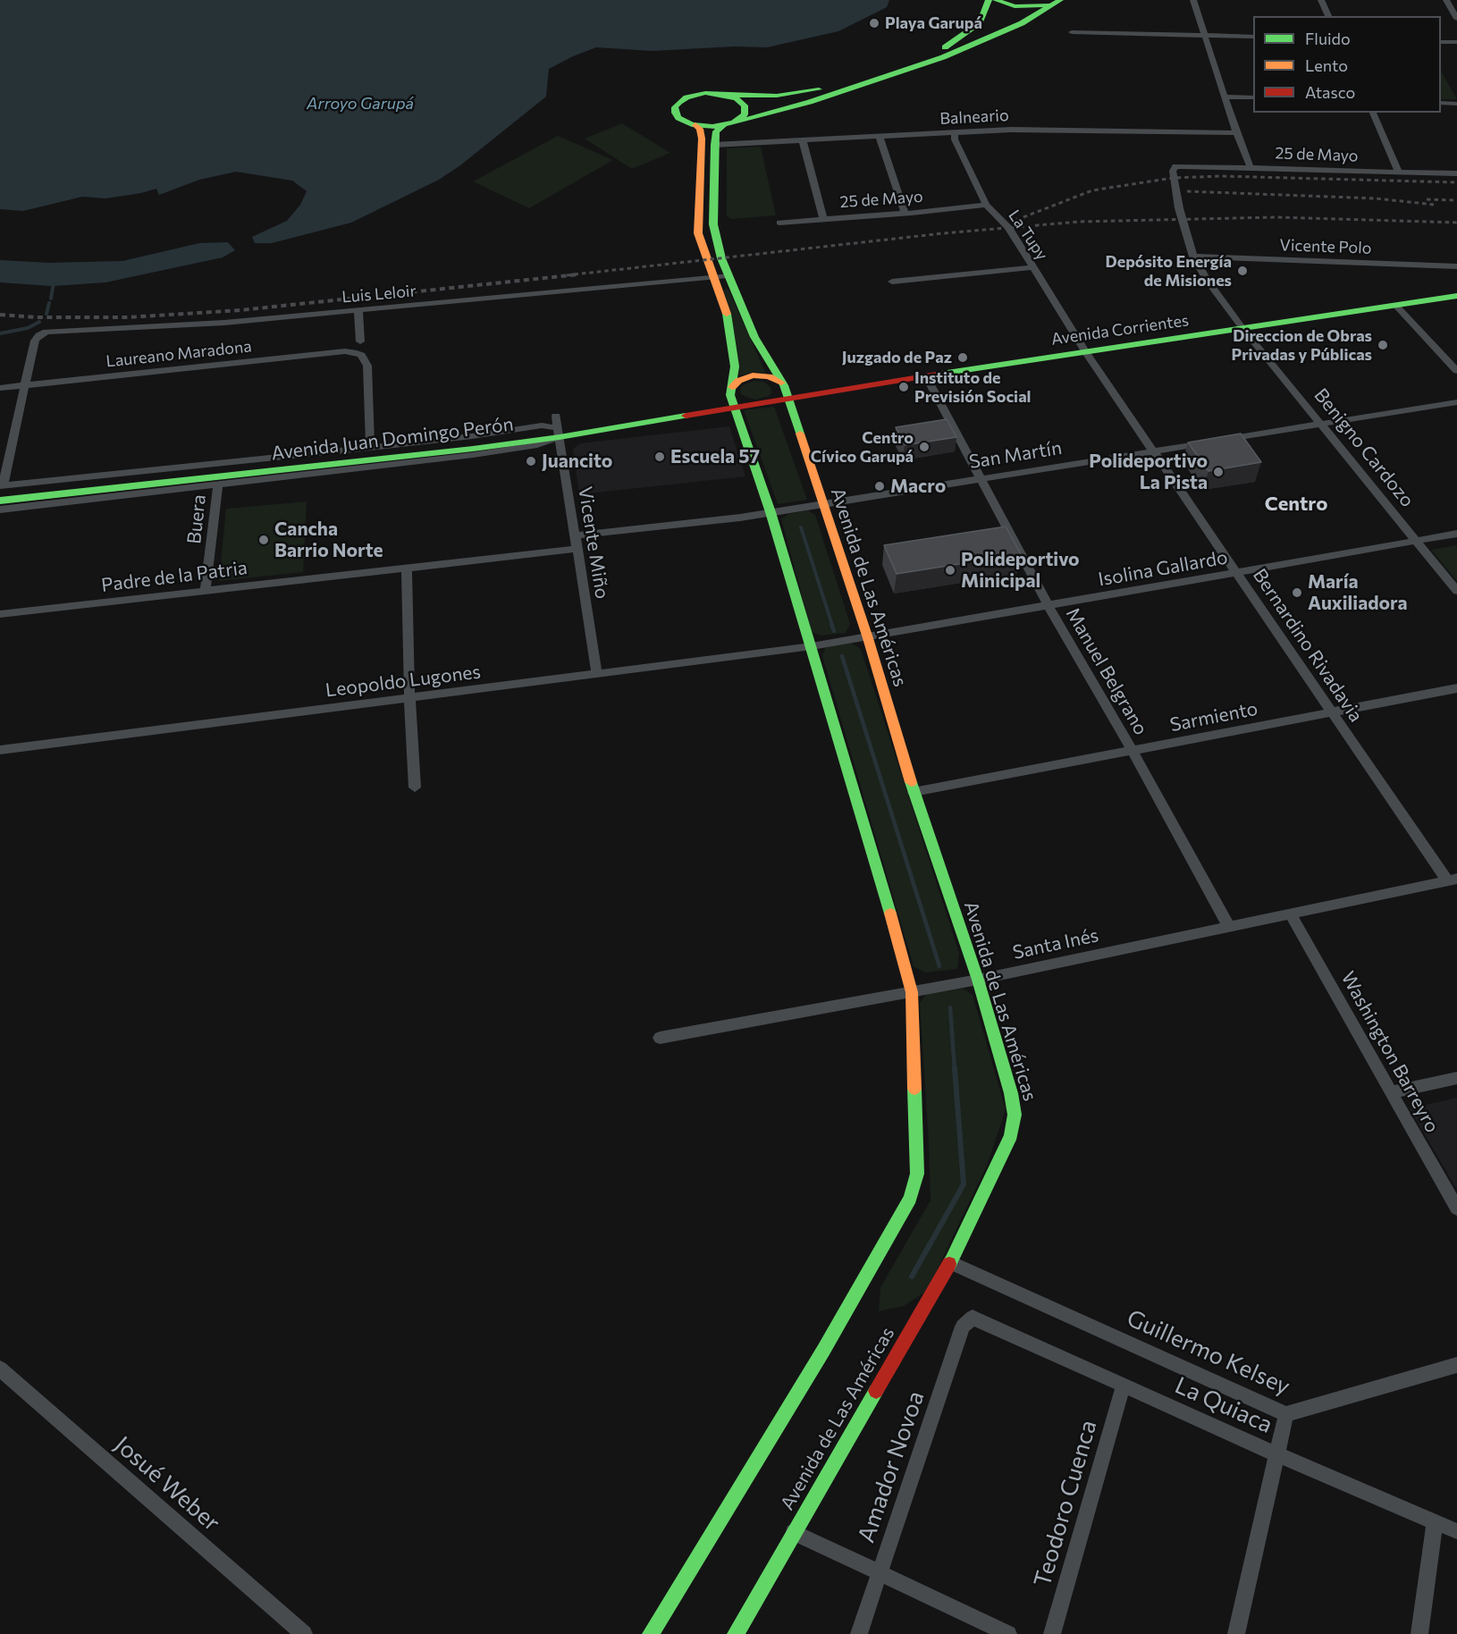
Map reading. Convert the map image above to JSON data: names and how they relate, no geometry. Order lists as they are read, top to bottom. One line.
{"streets":{"main road":["Avenida Corrientes","Avenida Juan Domingo Perón","Avenida de Las Américas"],"street":["Balneario","25 de Mayo","La Tupy","Vicente Polo","Luis Leloir","Laureano Maradona","Benigno Cardozo","San Martín","Buera","Vicente Miño","Isolina Gallardo","Padre de la Patria","Bernardino Rivadavia","Manuel Belgrano","Leopoldo Lugones","Sarmiento","Santa Inés","Washington Barreyro","Guillermo Kelsey","La Quiaca","Amador Novoa","Josué Weber","Teodoro Cuenca"]},"crossings":[["Balneario","La Tupy"],["Balneario","Avenida de Las Américas"],["25 de Mayo","La Tupy"],["25 de Mayo","Benigno Cardozo"],["La Tupy","Avenida Corrientes"],["La Tupy","Bernardino Rivadavia"],["Vicente Polo","Benigno Cardozo"],["Luis Leloir","Laureano Maradona"],["Luis Leloir","Avenida de Las Américas"],["Avenida Corrientes","Avenida Juan Domingo Perón"],["Avenida Corrientes","Benigno Cardozo"],["Avenida Corrientes","Avenida de Las Américas"],["Avenida Corrientes","Bernardino Rivadavia"],["Avenida Corrientes","Manuel Belgrano"],["Avenida Juan Domingo Perón","Vicente Miño"],["Avenida Juan Domingo Perón","Avenida de Las Américas"],["Benigno Cardozo","San Martín"],["Benigno Cardozo","Isolina Gallardo"],["San Martín","Avenida de Las Américas"],["San Martín","Bernardino Rivadavia"],["San Martín","Manuel Belgrano"],["Buera","Padre de la Patria"],["Vicente Miño","Padre de la Patria"],["Vicente Miño","Leopoldo Lugones"],["Isolina Gallardo","Avenida de Las Américas"],["Isolina Gallardo","Bernardino Rivadavia"],["Isolina Gallardo","Manuel Belgrano"],["Isolina Gallardo","Leopoldo Lugones"],["Avenida de Las Américas","Sarmiento"],["Avenida de Las Américas","Santa Inés"],["Avenida de Las Américas","Guillermo Kelsey"],["Bernardino Rivadavia","Sarmiento"],["Bernardino Rivadavia","Santa Inés"],["Manuel Belgrano","Sarmiento"],["Manuel Belgrano","Santa Inés"],["Santa Inés","Washington Barreyro"],["La Quiaca","Amador Novoa"],["La Quiaca","Teodoro Cuenca"]],"districts":["Centro"],"water":["Arroyo Garupá"],"places":["Playa Garupá","Depósito Energía de Misiones","Direccion de Obras Privadas y Públicas","Juzgado de Paz","Instituto de Previsión Social","Centro Cívico Garupá","Escuela 57","Juancito","Polideportivo La Pista","Macro","Cancha Barrio Norte","Polideportivo Minicipal","María Auxiliadora"],"legend":["Fluido","Lento","Atasco"]}
